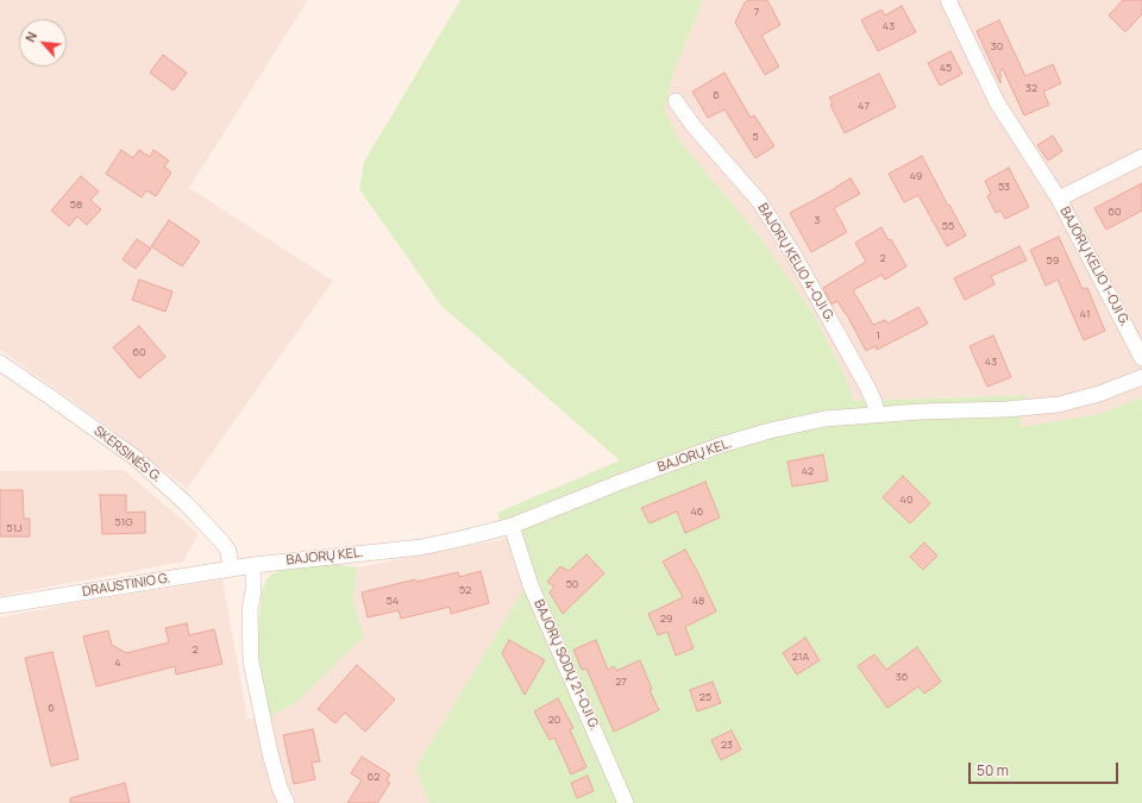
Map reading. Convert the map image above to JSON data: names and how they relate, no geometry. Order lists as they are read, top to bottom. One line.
{"streets":{"street":["BAJORŲ KELIO 4-OJI G.","BAJORŲ KELIO 1-OJI G.","SKERSINĖS G.","BAJORŲ KEL.","DRAUSTINIO G.","BAJORŲ SODŲ 21-OJI G."]},"crossings":[["BAJORŲ KELIO 4-OJI G.","BAJORŲ KEL."],["SKERSINĖS G.","DRAUSTINIO G."],["BAJORŲ KEL.","DRAUSTINIO G."],["BAJORŲ KEL.","BAJORŲ SODŲ 21-OJI G."]],"house_numbers":["7","43","30","45","32","6","47","5","49","53","58","60","3","55","2","59","41","1","60","43","42","40","46","51G","51J","50","52","54","48","29","2","21A","4","36","27","25","6","20","23","62"],"scale_bar":"50 m","north":"top left"}
